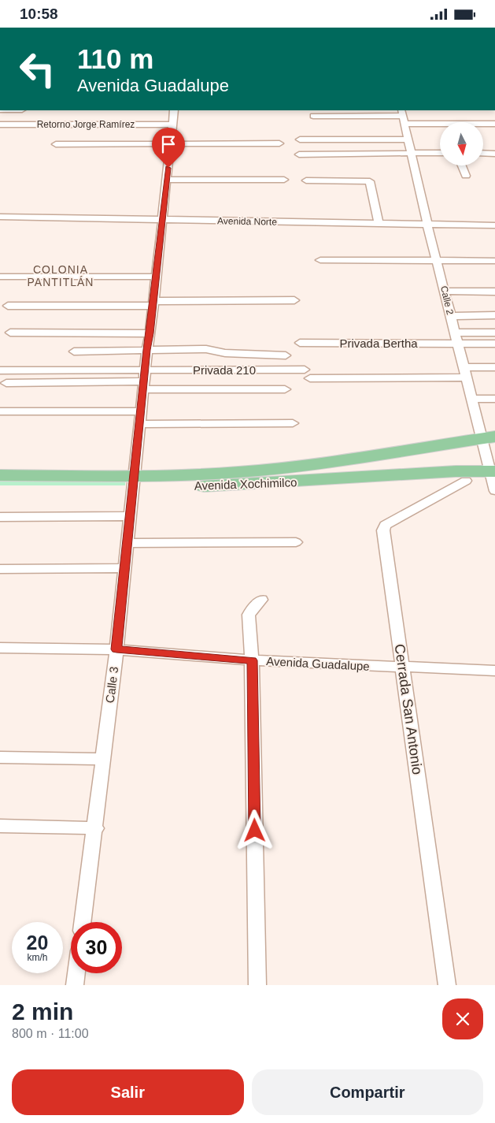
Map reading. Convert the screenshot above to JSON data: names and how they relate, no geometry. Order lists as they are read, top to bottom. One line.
{"streets":{"main road":["Avenida Xochimilco"],"street":["Retorno Jorge Ramírez","Avenida Norte","Calle 2","Privada Bertha","Privada 210","Avenida Guadalupe","Calle 3","Cerrada San Antonio"]},"crossings":[["Retorno Jorge Ramírez","Calle 3"],["Avenida Norte","Calle 2"],["Avenida Norte","Calle 3"],["Calle 2","Privada Bertha"],["Calle 2","Privada 210"],["Calle 2","Avenida Xochimilco"],["Privada 210","Calle 3"],["Avenida Xochimilco","Calle 3"],["Avenida Guadalupe","Calle 3"],["Avenida Guadalupe","Cerrada San Antonio"]],"districts":["COLONIA PANTITLÁN"],"north":"bottom","page":{"status":"10:58","turn":["110 m","Avenida Guadalupe"],"speed":"20 km/h","limit":"30","heading":["2 min","800 m · 11:00"],"buttons":["Salir","Compartir"]}}
